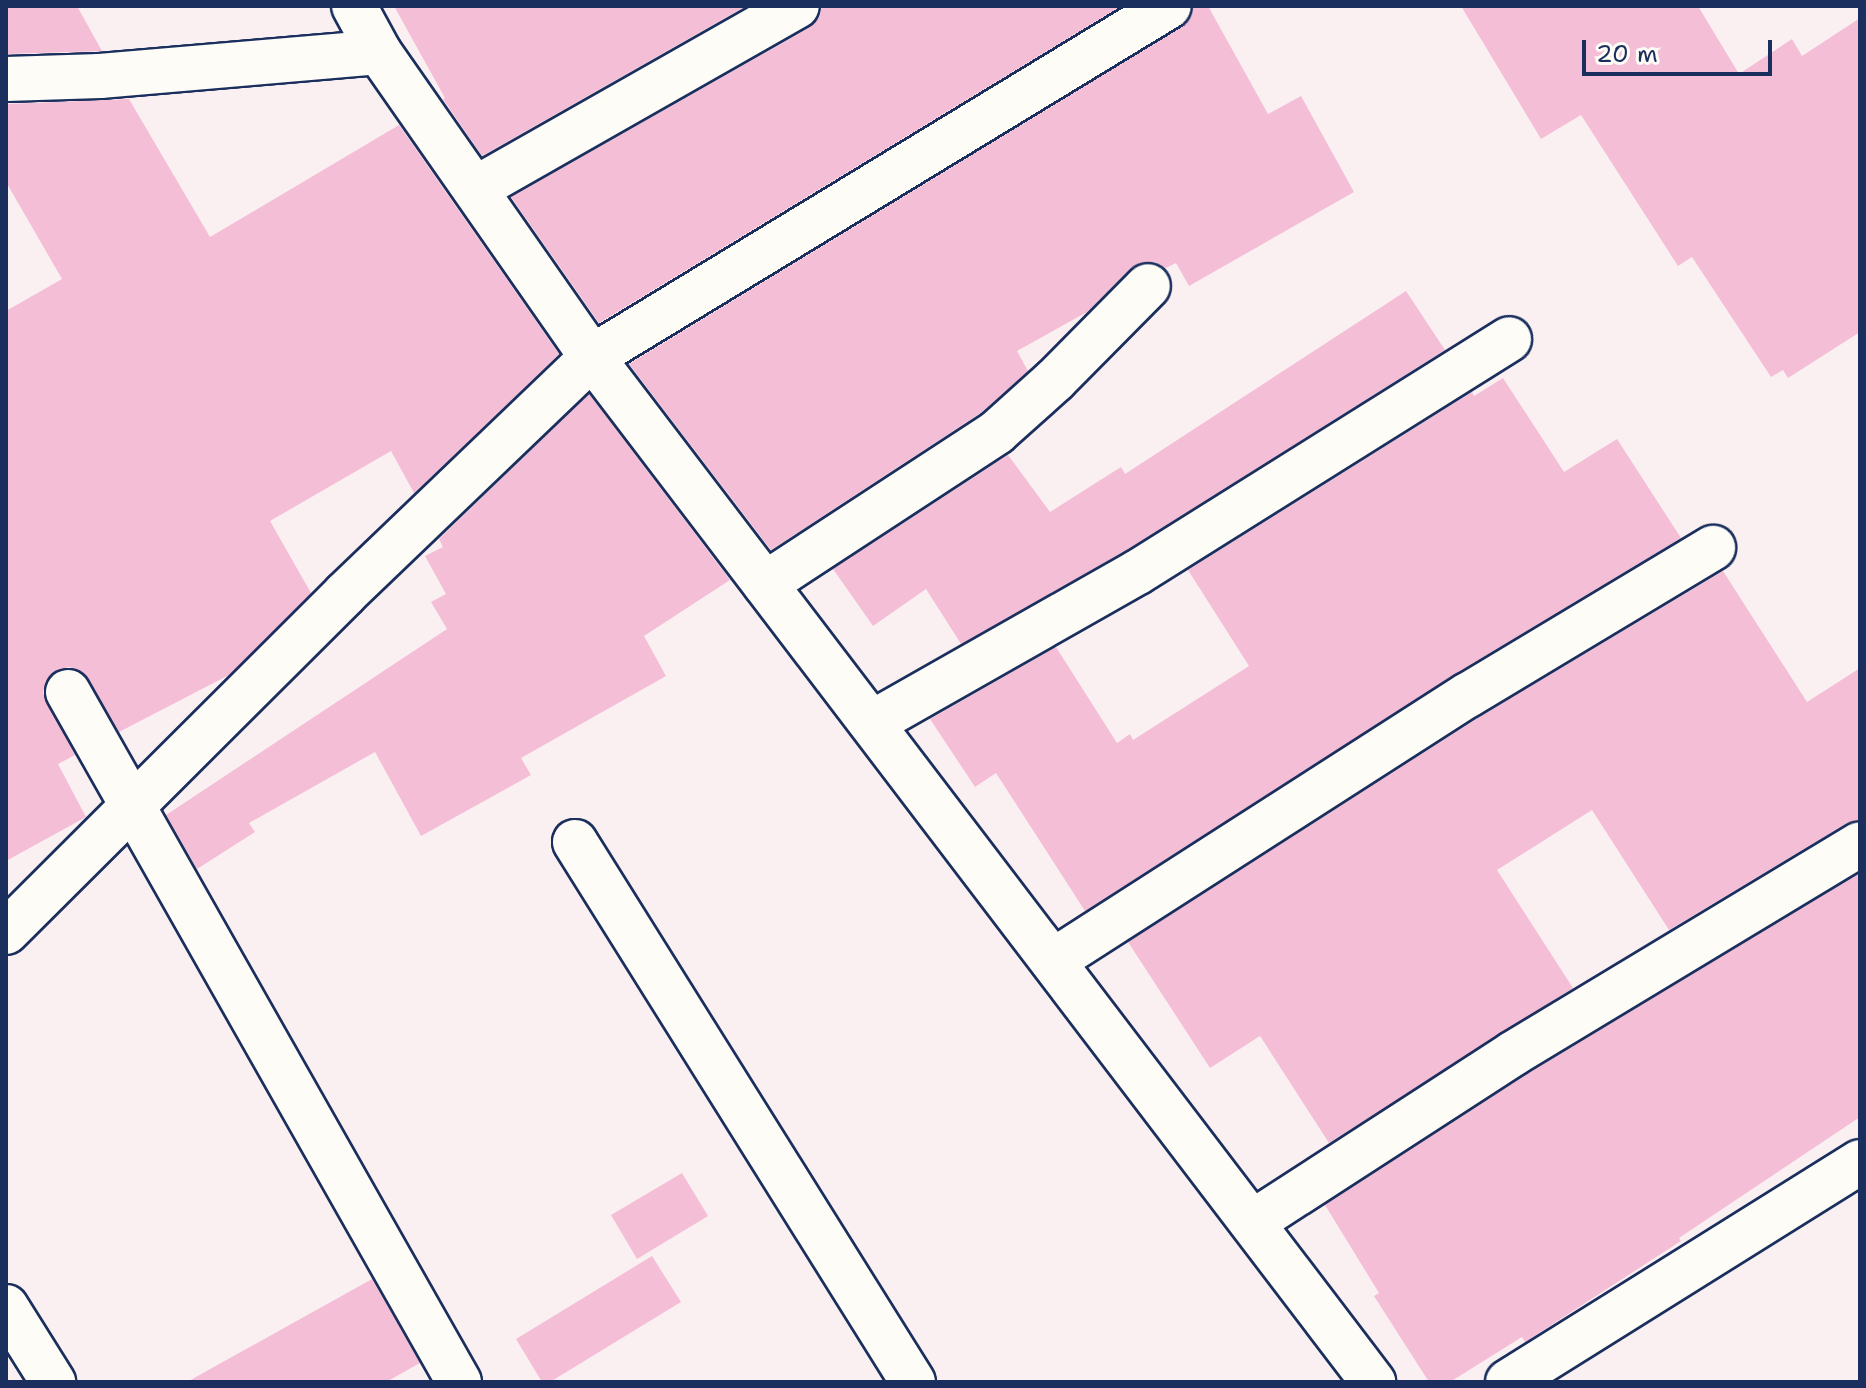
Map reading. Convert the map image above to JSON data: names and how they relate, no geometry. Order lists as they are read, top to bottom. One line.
{"scale_bar":"20 m"}
